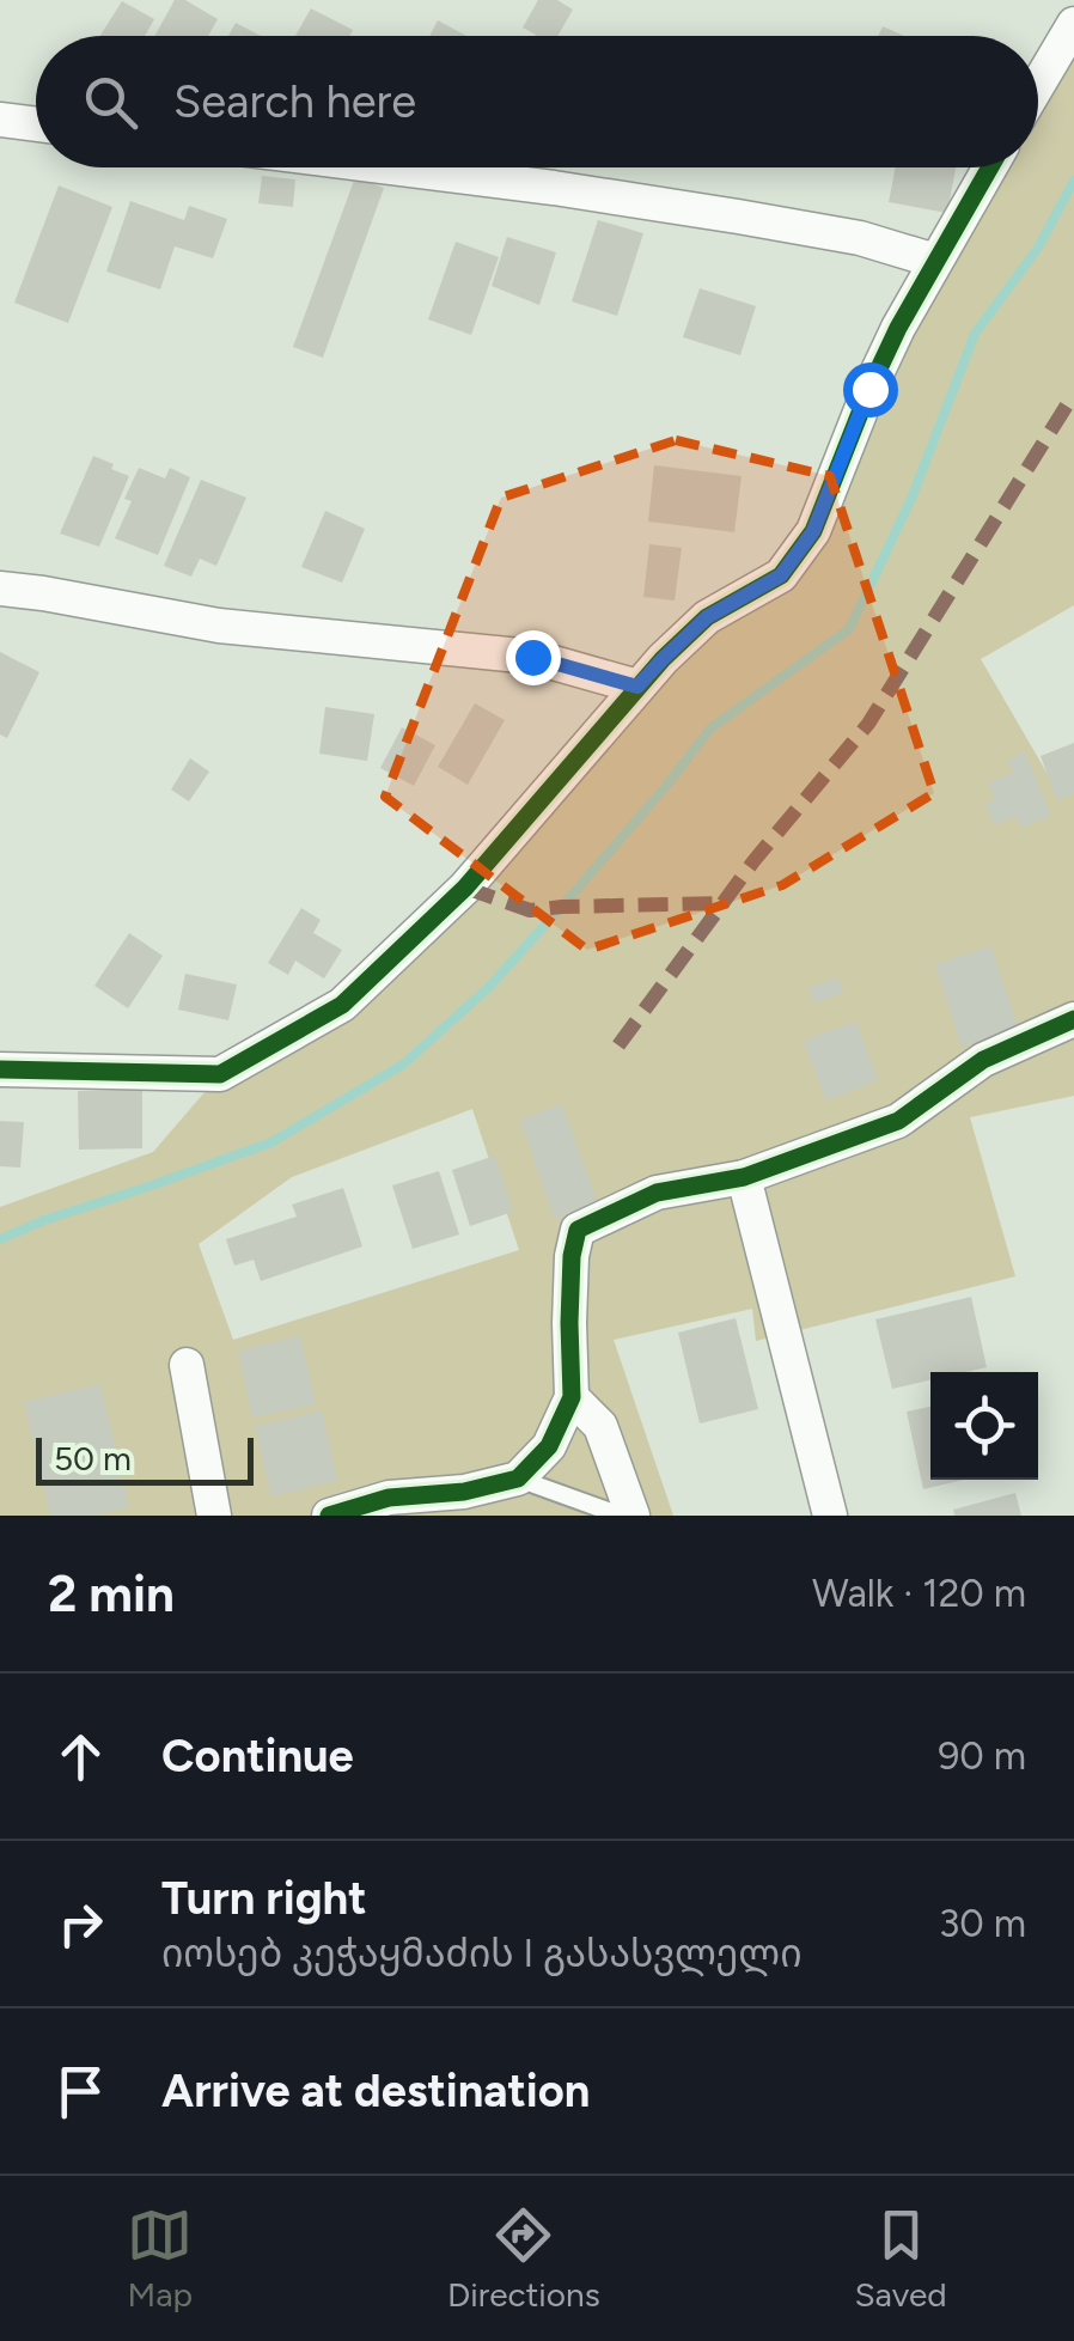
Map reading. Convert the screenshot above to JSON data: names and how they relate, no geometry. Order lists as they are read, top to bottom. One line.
{"scale_bar":"50 m","page":{"search":"Search here","scale":"50 m","heading":["2 min","Walk · 120 m"],"list":[["Continue","90 m"],["Turn right","იოსებ კეჭაყმაძის I გასასვლელი","30 m"],"Arrive at destination"],"nav":["Map","Directions","Saved"]}}
